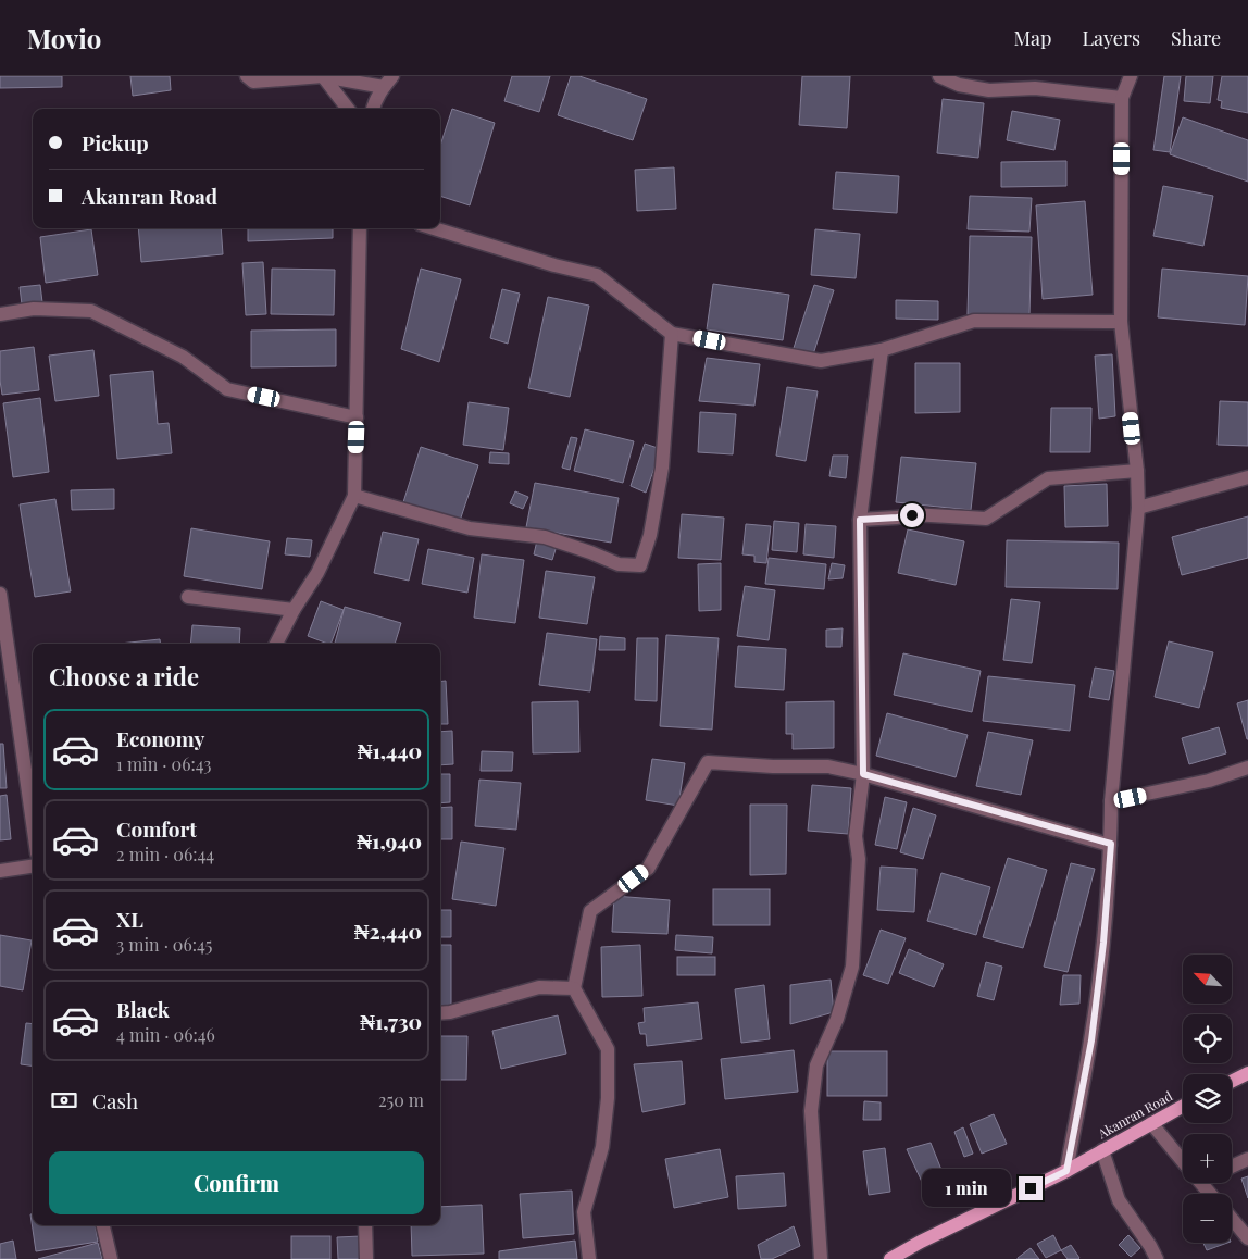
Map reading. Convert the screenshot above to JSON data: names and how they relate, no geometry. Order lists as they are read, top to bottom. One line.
{"streets":{"main road":["Akanran Road"]},"north":"top left","page":{"header":"Movio","nav":["Map","Layers","Share"],"banner":["Pickup","Akanran Road"],"heading":"Choose a ride","list":[{"name":"Economy","note":"1 min · 06:43","value":"₦1,440"},{"name":"Comfort","note":"2 min · 06:44","value":"₦1,940"},{"name":"XL","note":"3 min · 06:45","value":"₦2,440"},{"name":"Black","note":"4 min · 06:46","value":"₦1,730"}],"map_buttons":["+","−"],"pay":["Cash","250 m"],"buttons":"Confirm","bubble":"1 min"}}
